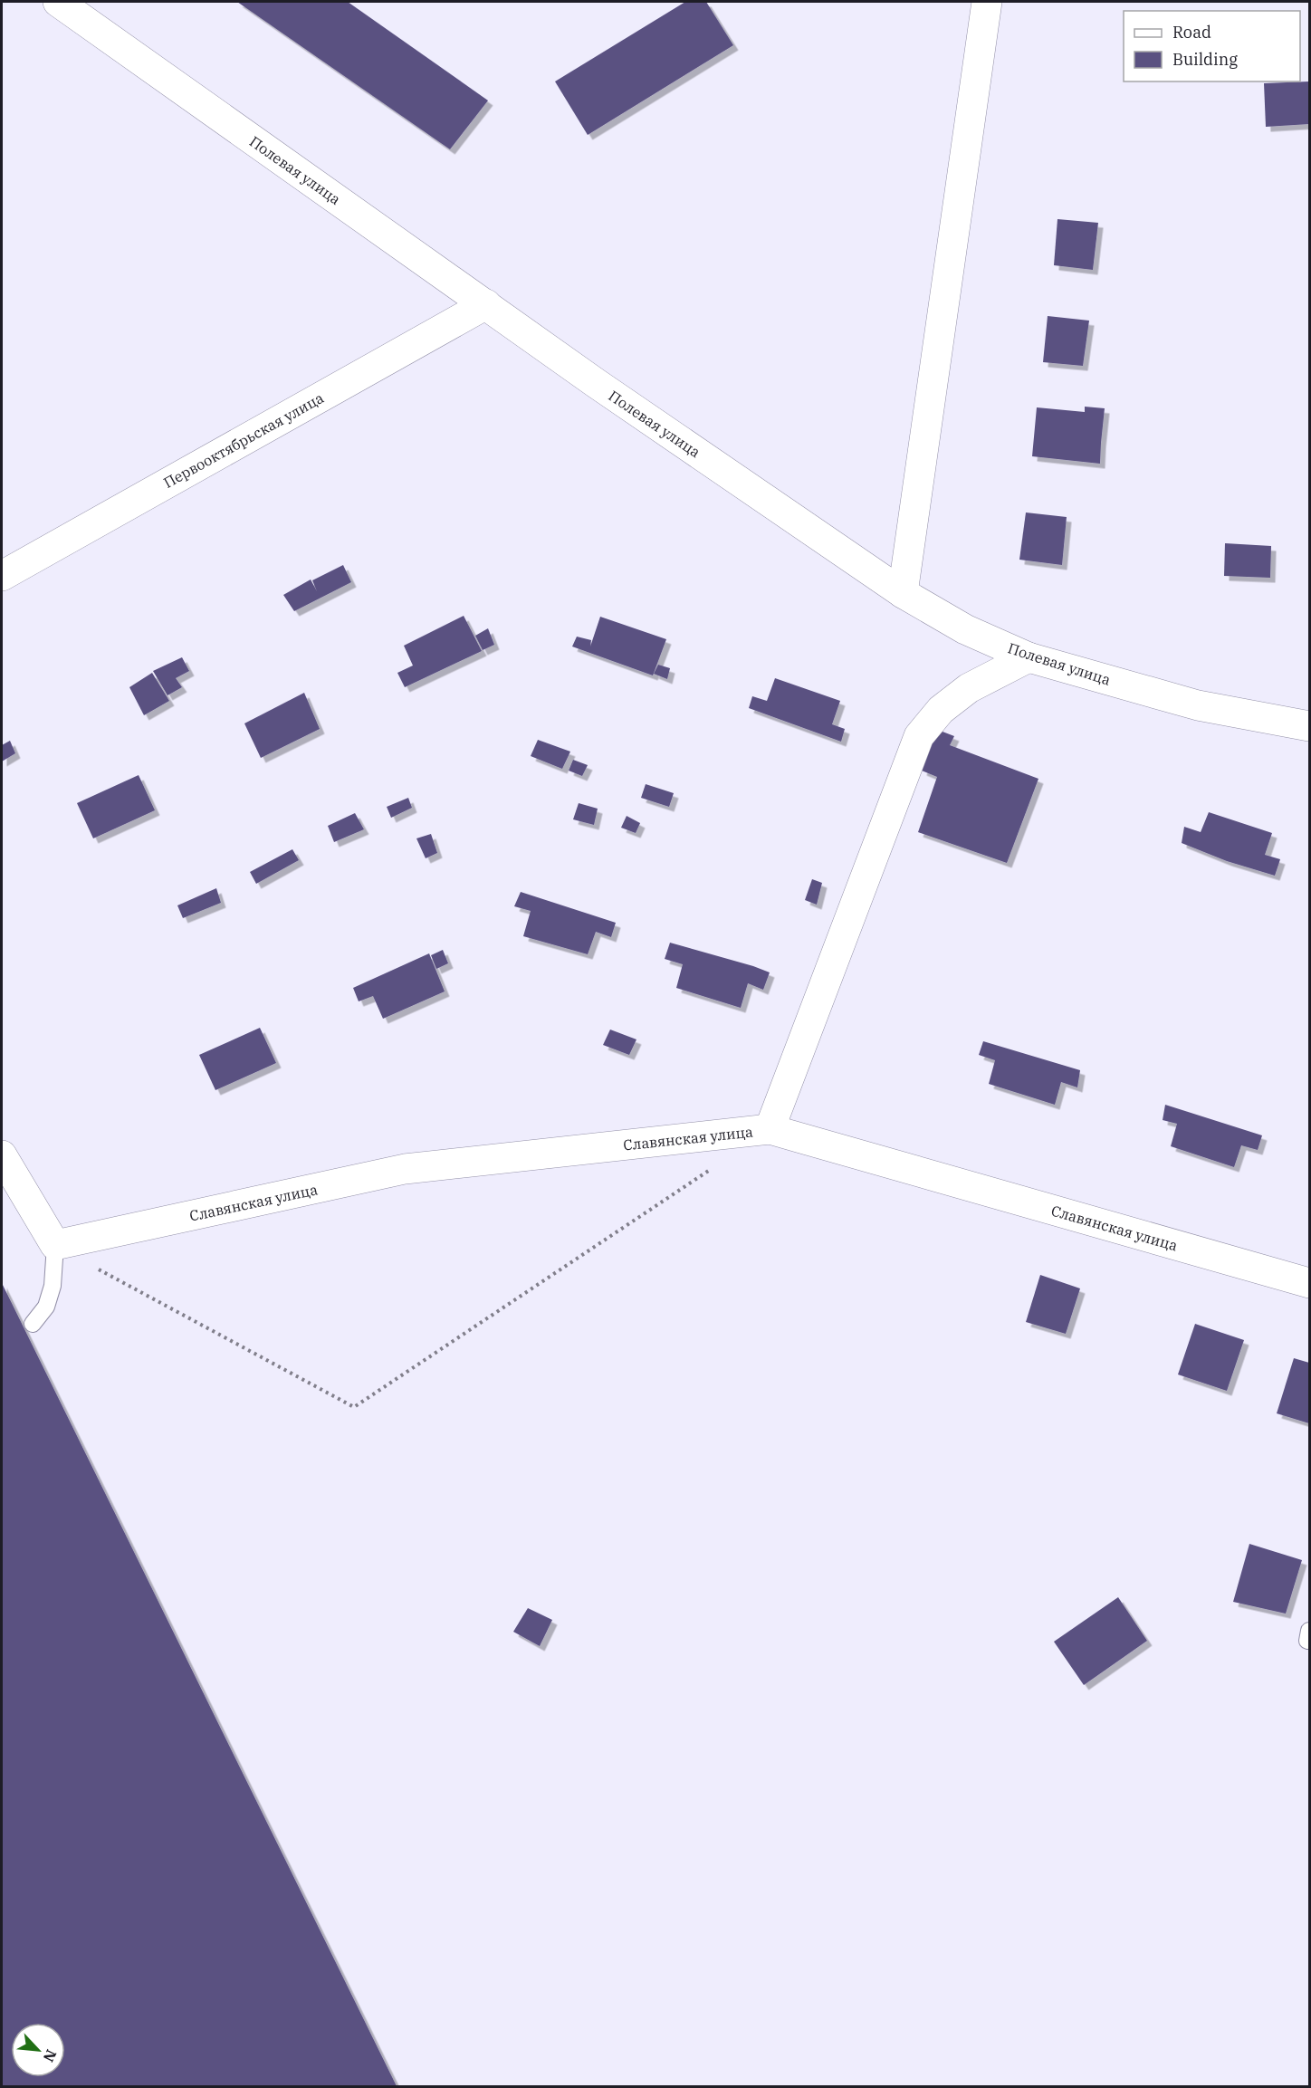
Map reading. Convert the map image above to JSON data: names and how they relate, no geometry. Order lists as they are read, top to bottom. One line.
{"streets":{"street":["Полевая улица","Первооктябрьская улица","Славянская улица"]},"crossings":[["Полевая улица","Первооктябрьская улица"]],"legend":["Road","Building"],"north":"bottom right"}
